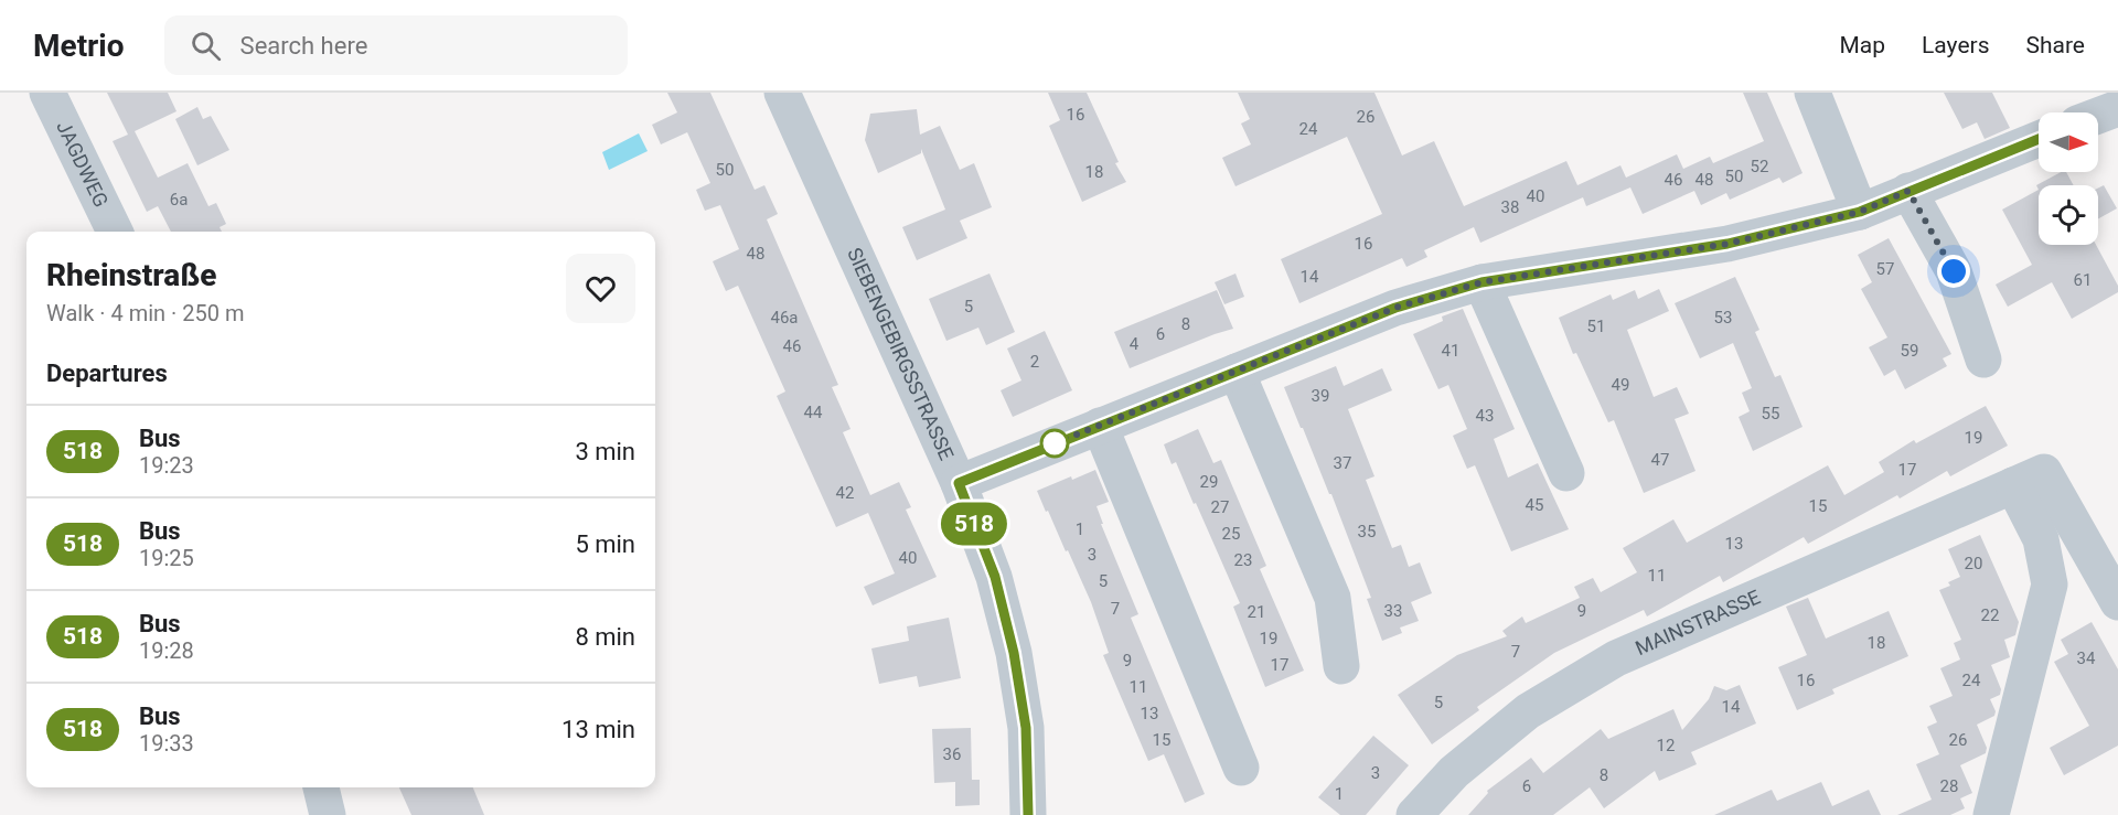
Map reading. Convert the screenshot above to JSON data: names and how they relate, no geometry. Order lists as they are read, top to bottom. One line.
{"streets":{"street":["JAGDWEG","SIEBENGEBIRGSSTRASSE","MAINSTRASSE"]},"lines":["bus line 518"],"house_numbers":["16","26","24","52","50","18","50","46","48","40","6a","38","16","48","57","14","61","5","46a","53","8","51","6","4","46","41","59","2","49","39","44","55","43","19","47","37","17","29","42","45","15","27","1","35","25","13","3","40","23","20","11","5","7","33","9","21","22","19","18","7","34","9","17","16","24","11","5","14","13","15","26","12","36","3","8","6","28","1"],"north":"right","page":{"header":"Metrio","search":"Search here","nav":["Map","Layers","Share"],"on_map":"518","heading":[["Rheinstraße","Walk · 4 min · 250 m"],"Departures"],"list":[{"mark":"518","name":"Bus","note":"19:23","value":"3 min"},{"mark":"518","name":"Bus","note":"19:25","value":"5 min"},{"mark":"518","name":"Bus","note":"19:28","value":"8 min"},{"mark":"518","name":"Bus","note":"19:33","value":"13 min"}]}}
